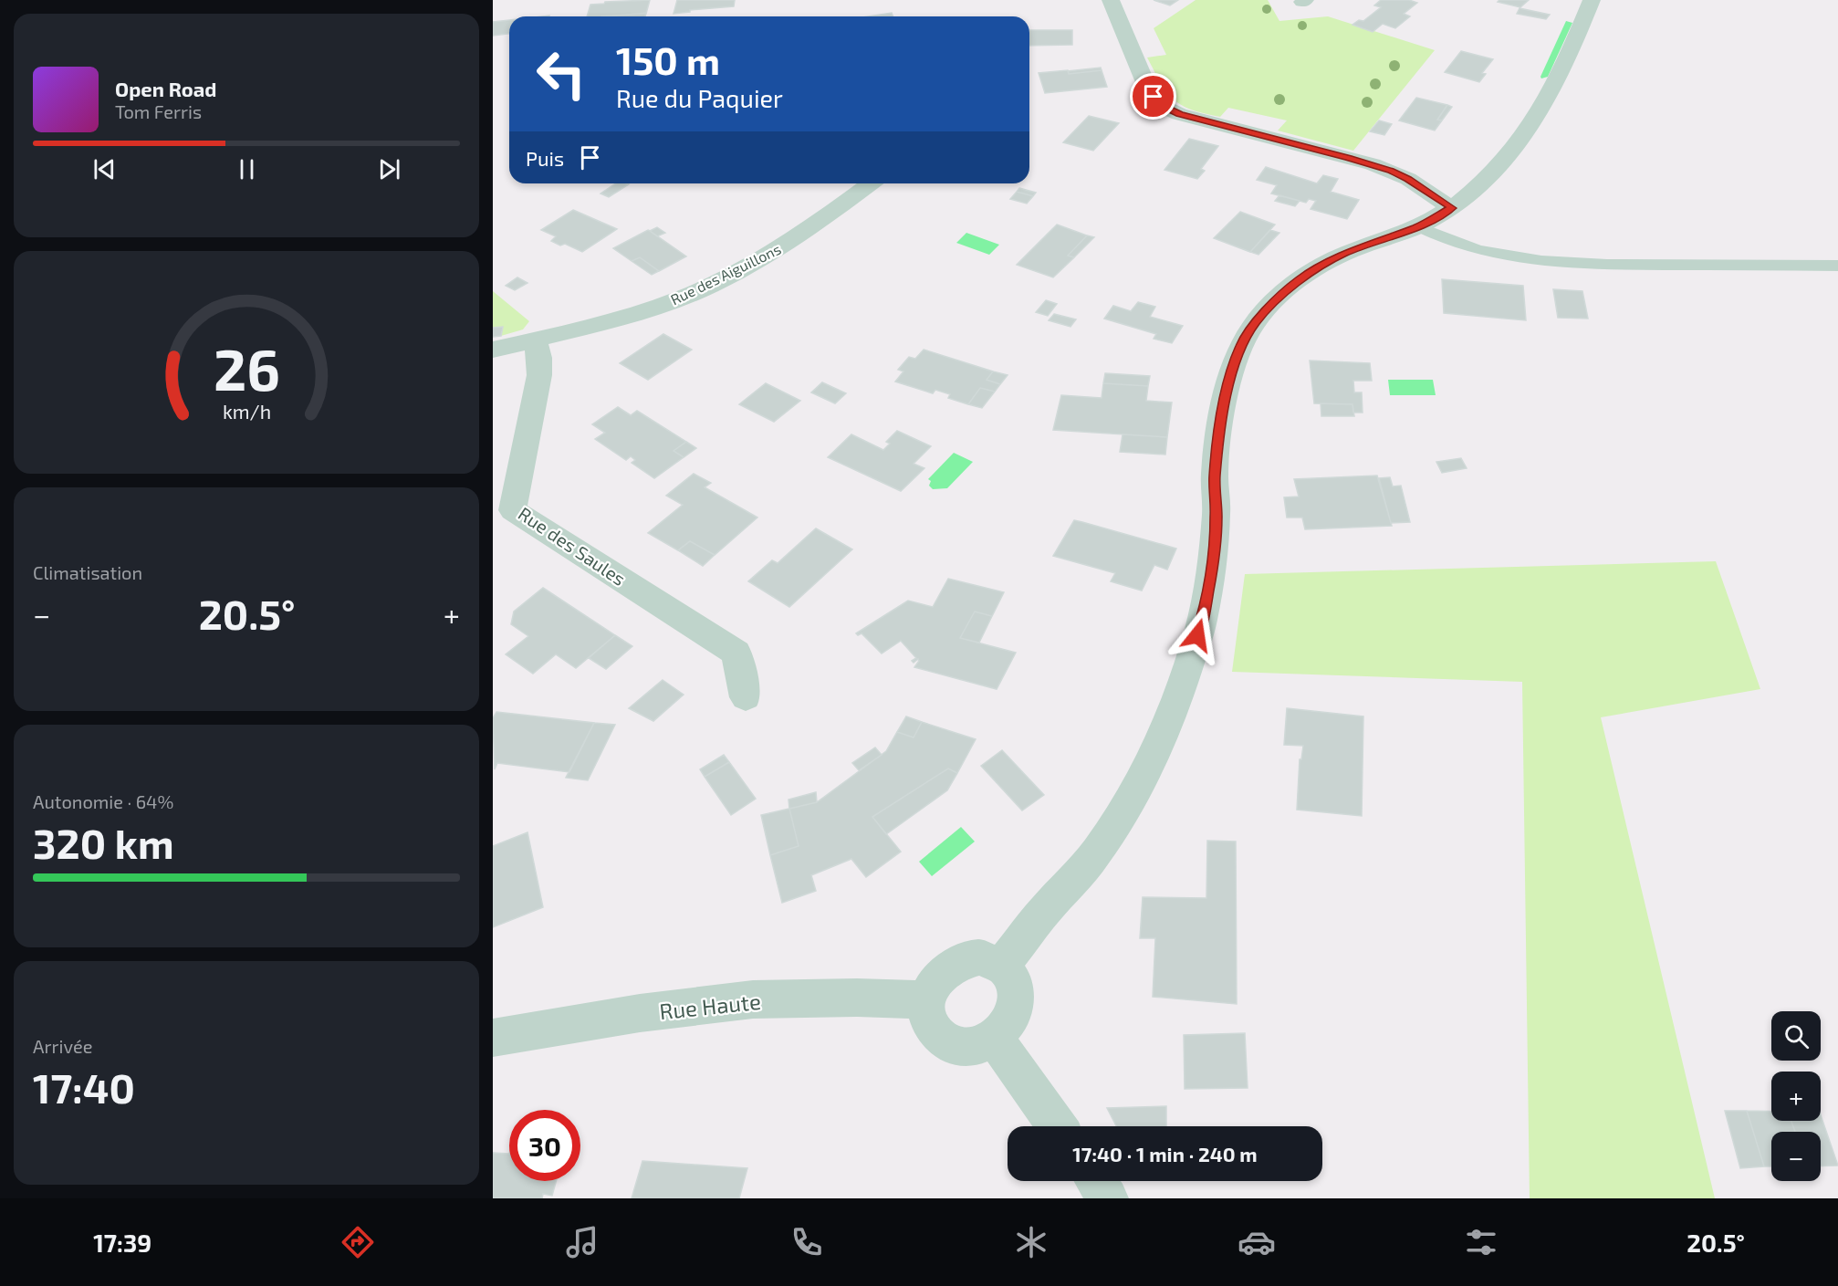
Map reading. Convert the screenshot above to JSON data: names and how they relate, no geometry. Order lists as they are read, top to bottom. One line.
{"streets":{"street":["Rue des Aiguillons","Rue des Saules","Rue Haute"]},"crossings":[["Rue des Aiguillons","Rue des Saules"]],"page":{"turn":["150 m","Rue du Paquier"],"song":["Open Road","Tom Ferris"],"then":"Puis","tile":["Climatisation",["Autonomie · 64%","320 km"],["Arrivée","17:40"]],"heat":["−","20.5°","+"],"map_buttons":["+","−"],"limit":"30","trip":"17:40 · 1 min · 240 m","tabs":["17:39","20.5°"],"gauge":["26","km/h"]}}
